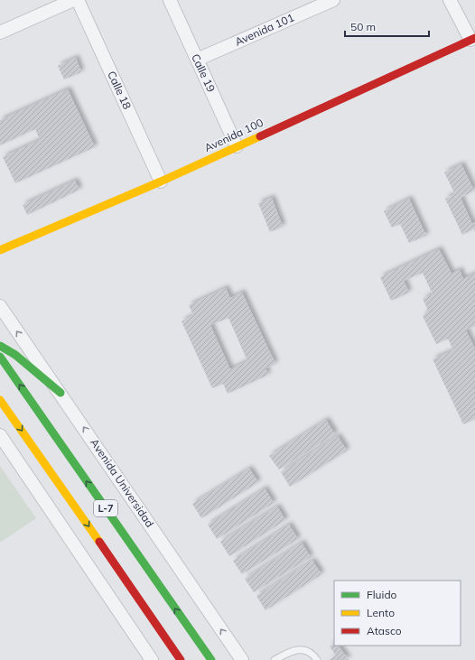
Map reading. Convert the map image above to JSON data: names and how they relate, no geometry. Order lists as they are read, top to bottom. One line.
{"streets":{"main road":["Avenida 100","L-7"],"street":["Avenida 101","Calle 19","Calle 18","Avenida Universidad"]},"crossings":[["Avenida 101","Calle 19"],["Calle 19","Avenida 100"],["Calle 18","Avenida 100"]],"legend":["Fluido","Lento","Atasco"],"scale_bar":"50 m"}
